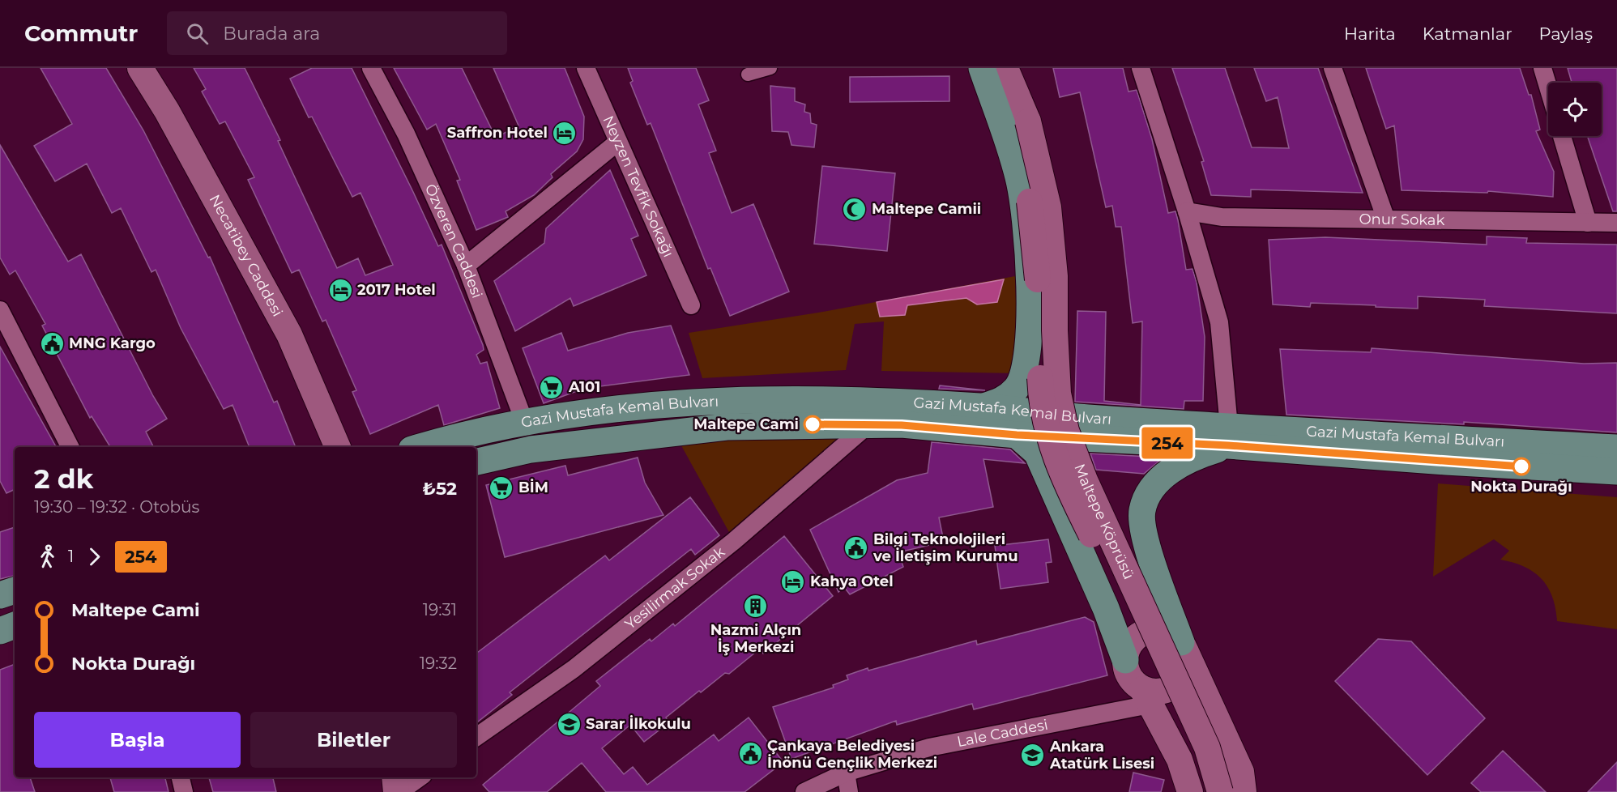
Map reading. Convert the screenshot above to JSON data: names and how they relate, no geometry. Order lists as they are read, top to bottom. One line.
{"streets":{"main road":["Necatibey Caddesi","Gazi Mustafa Kemal Bulvarı","Maltepe Köprüsü"],"street":["Neyzen Tevfik Sokağı","Onur Sokak","Özveren Caddesi","Yesilirmak Sokak","Lale Caddesi"]},"crossings":[["Özveren Caddesi","Gazi Mustafa Kemal Bulvarı"],["Gazi Mustafa Kemal Bulvarı","Yesilirmak Sokak"]],"places":{"hotel":["Saffron Hotel","2017 Hotel","Kahya Otel"],"mosque":["Maltepe Camii"],"public building":["MNG Kargo","Bilgi Teknolojileri ve İletişim Kurumu","Çankaya Belediyesi İnönü Gençlik Merkezi"],"supermarket":["A101","BİM"],"other":["Maltepe Cami","Nokta Durağı"],"building":["Nazmi Alçın İş Merkezi"],"school or university":["Sarar İlkokulu","Ankara Atatürk Lisesi"]},"lines":["bus line 254"],"page":{"header":"Commutr","search":"Burada ara","nav":["Harita","Katmanlar","Paylaş"],"on_map":"254","heading":["2 dk","19:30 – 19:32 · Otobüs","₺52"],"legs":["1","254"],"list":[{"name":"Maltepe Cami","value":"19:31"},{"name":"Nokta Durağı","value":"19:32"}],"buttons":["Başla","Biletler"]}}
